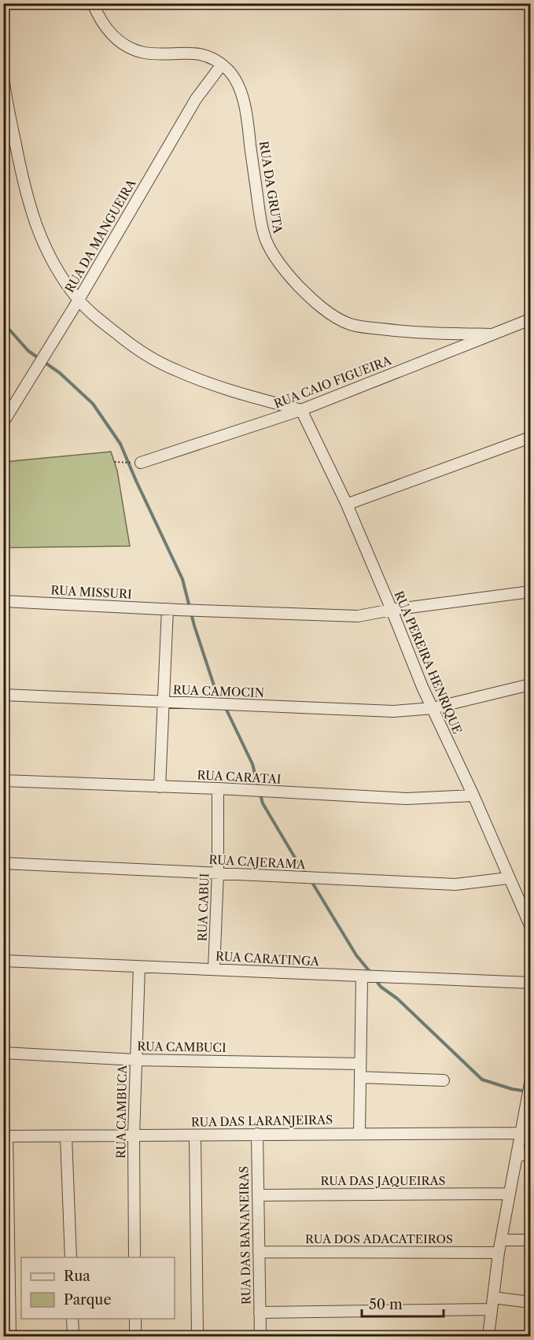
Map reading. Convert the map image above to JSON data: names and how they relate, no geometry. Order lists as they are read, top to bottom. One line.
{"streets":{"street":["RUA DA GRUTA","RUA DA MANGUEIRA","RUA CAIO FIGUEIRA","RUA MISSURI","RUA PEREIRA HENRIQUE","RUA CAMOCIN","RUA CARATAI","RUA CAJERAMA","RUA CABUI","RUA CARATINGA","RUA CAMBUCI","RUA CAMBUCA","RUA DAS LARANJEIRAS","RUA DAS JAQUEIRAS","RUA DAS BANANEIRAS","RUA DOS ADACATEIROS"]},"crossings":[["RUA DA GRUTA","RUA DA MANGUEIRA"],["RUA DA GRUTA","RUA CAIO FIGUEIRA"],["RUA CAIO FIGUEIRA","RUA PEREIRA HENRIQUE"],["RUA MISSURI","RUA PEREIRA HENRIQUE"],["RUA PEREIRA HENRIQUE","RUA CAMOCIN"],["RUA PEREIRA HENRIQUE","RUA CARATAI"],["RUA PEREIRA HENRIQUE","RUA CAJERAMA"],["RUA CARATAI","RUA CABUI"],["RUA CAJERAMA","RUA CABUI"],["RUA CABUI","RUA CARATINGA"],["RUA CARATINGA","RUA CAMBUCA"],["RUA CAMBUCI","RUA CAMBUCA"],["RUA CAMBUCA","RUA DAS LARANJEIRAS"],["RUA DAS LARANJEIRAS","RUA DAS BANANEIRAS"],["RUA DAS JAQUEIRAS","RUA DAS BANANEIRAS"],["RUA DAS BANANEIRAS","RUA DOS ADACATEIROS"]],"legend":["Rua","Parque"],"scale_bar":"50 m"}
